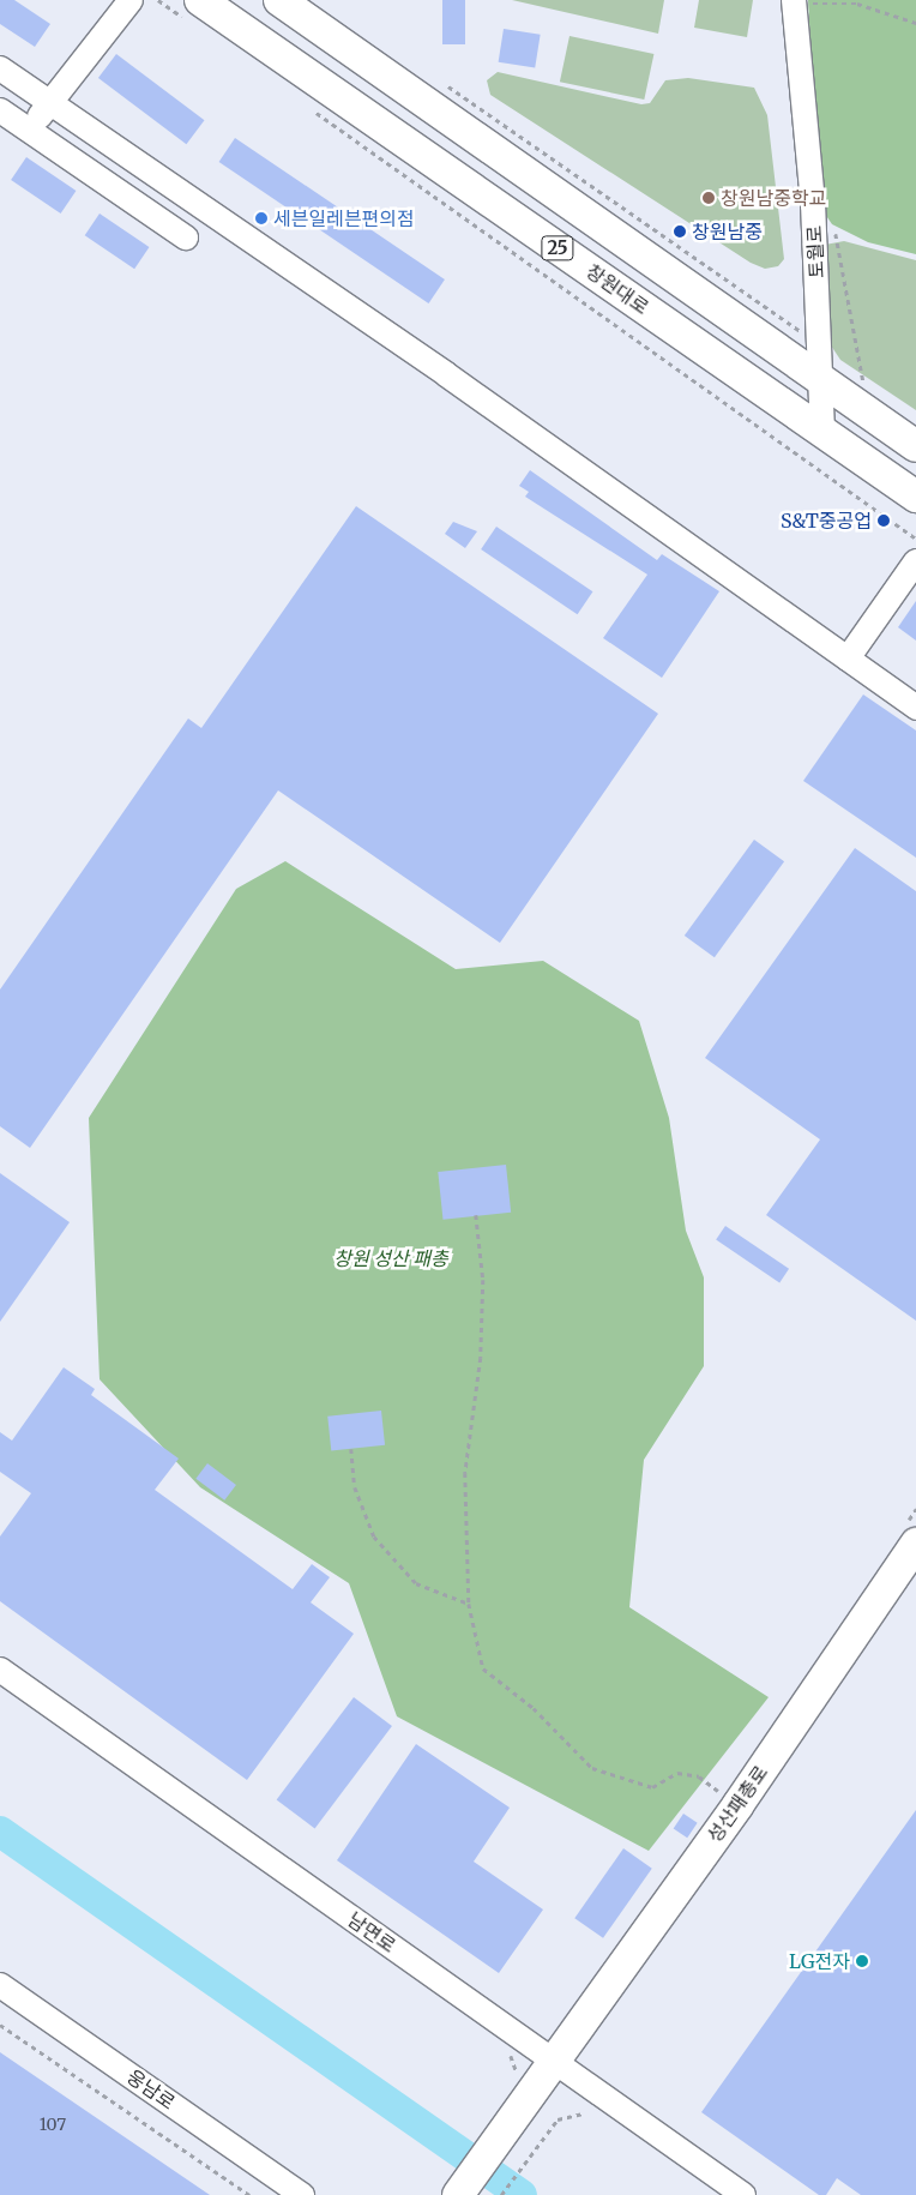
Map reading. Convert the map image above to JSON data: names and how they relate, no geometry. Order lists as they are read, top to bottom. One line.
{"streets":{"main road":["25","창원대로","성산패총로"],"street":["토월로","남면로","웅남로"]},"crossings":[["25","토월로"],["토월로","창원대로"],["성산패총로","남면로"]],"parks":["창원 성산 패총"],"places":["창원남중학교","세븐일레븐편의점","창원남중","S&T중공업","LG전자"],"house_numbers":["107"]}
